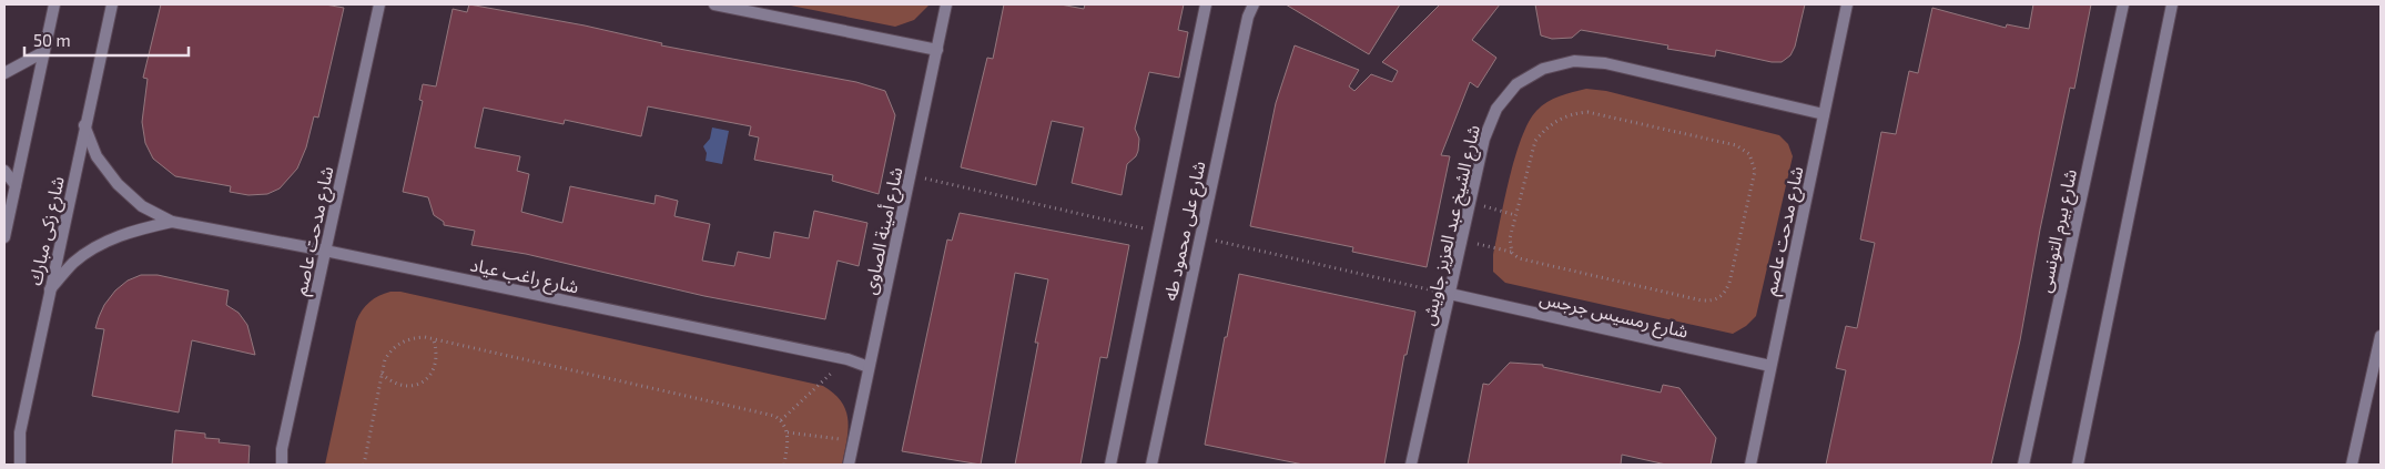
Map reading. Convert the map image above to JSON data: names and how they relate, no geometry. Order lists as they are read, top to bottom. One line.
{"streets":{"street":["شارع الشيخ عبد العزيز جاويش","شارع زكى مبارك","شارع مدحت عاصم","شارع أمينة الصاوى","شارع على محمود طه","شارع بيرم التونسى","شارع راغب عياد","شارع رمسيس جرجس"]},"crossings":[["شارع الشيخ عبد العزيز جاويش","شارع مدحت عاصم"],["شارع الشيخ عبد العزيز جاويش","شارع رمسيس جرجس"],["شارع زكى مبارك","شارع راغب عياد"],["شارع مدحت عاصم","شارع راغب عياد"],["شارع مدحت عاصم","شارع رمسيس جرجس"],["شارع أمينة الصاوى","شارع راغب عياد"]],"scale_bar":"50 m"}
